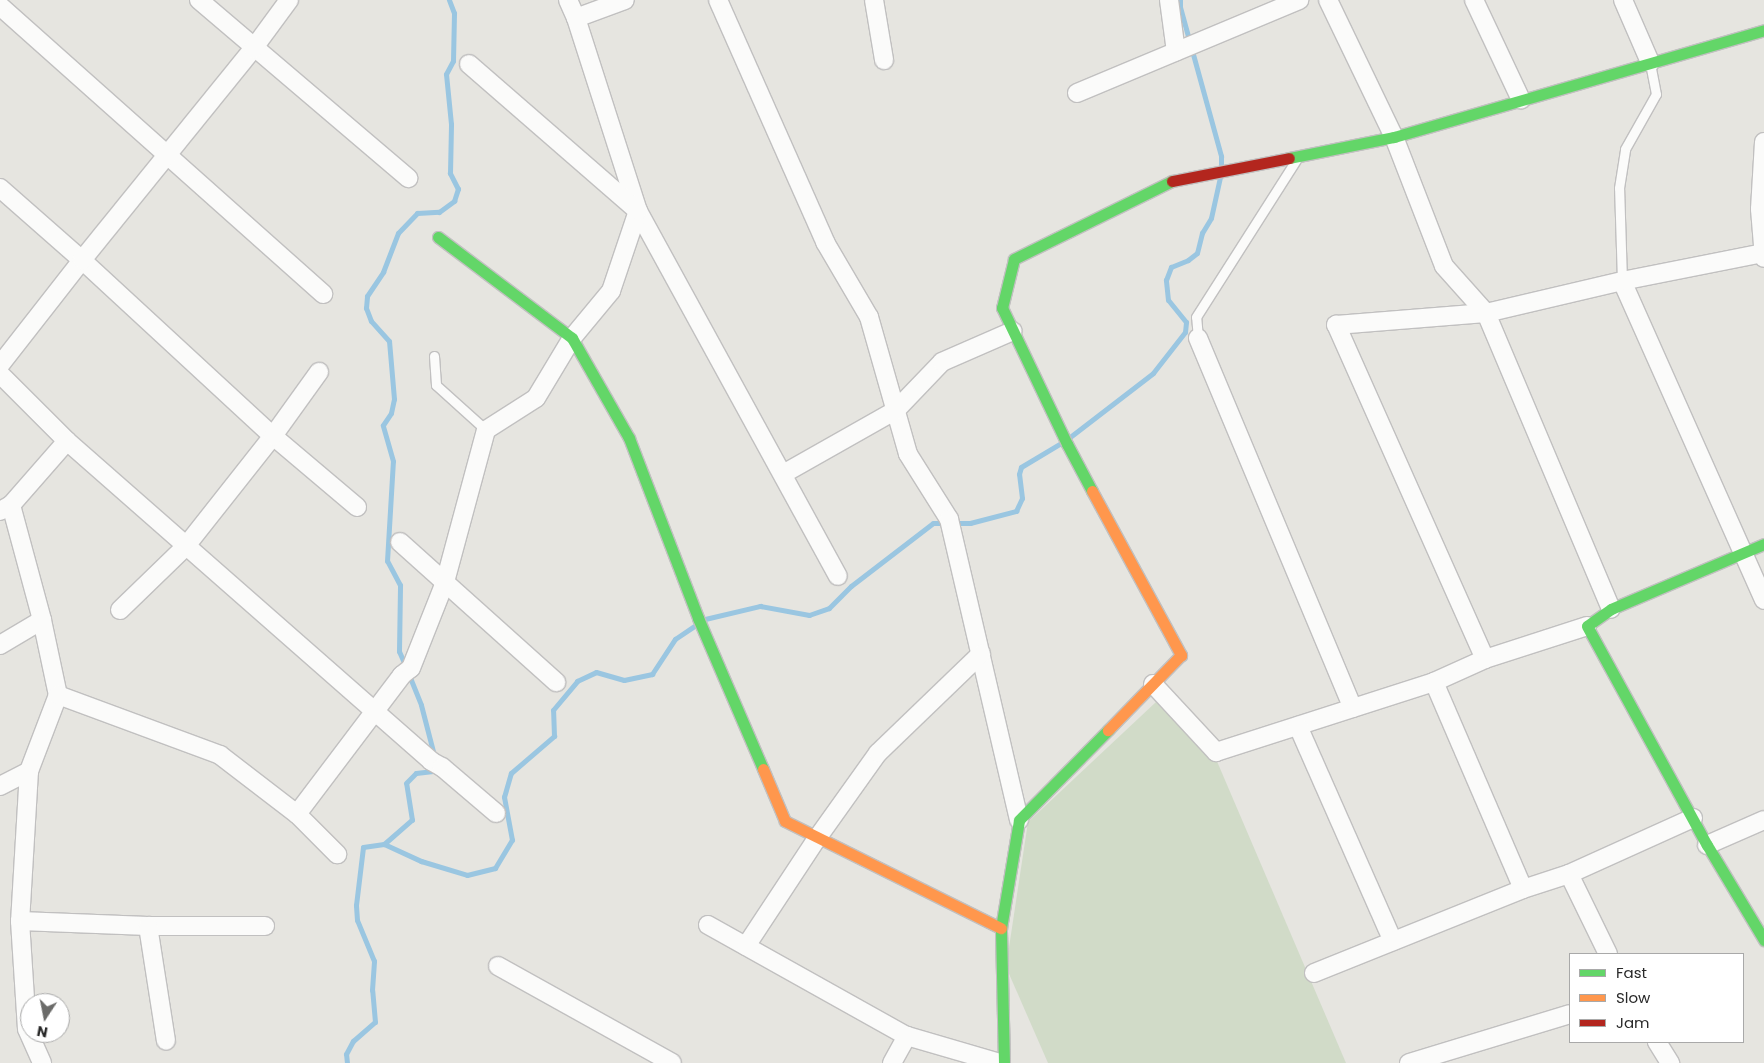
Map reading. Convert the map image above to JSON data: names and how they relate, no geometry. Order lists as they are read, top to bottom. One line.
{"legend":["Fast","Slow","Jam"],"north":"bottom"}
